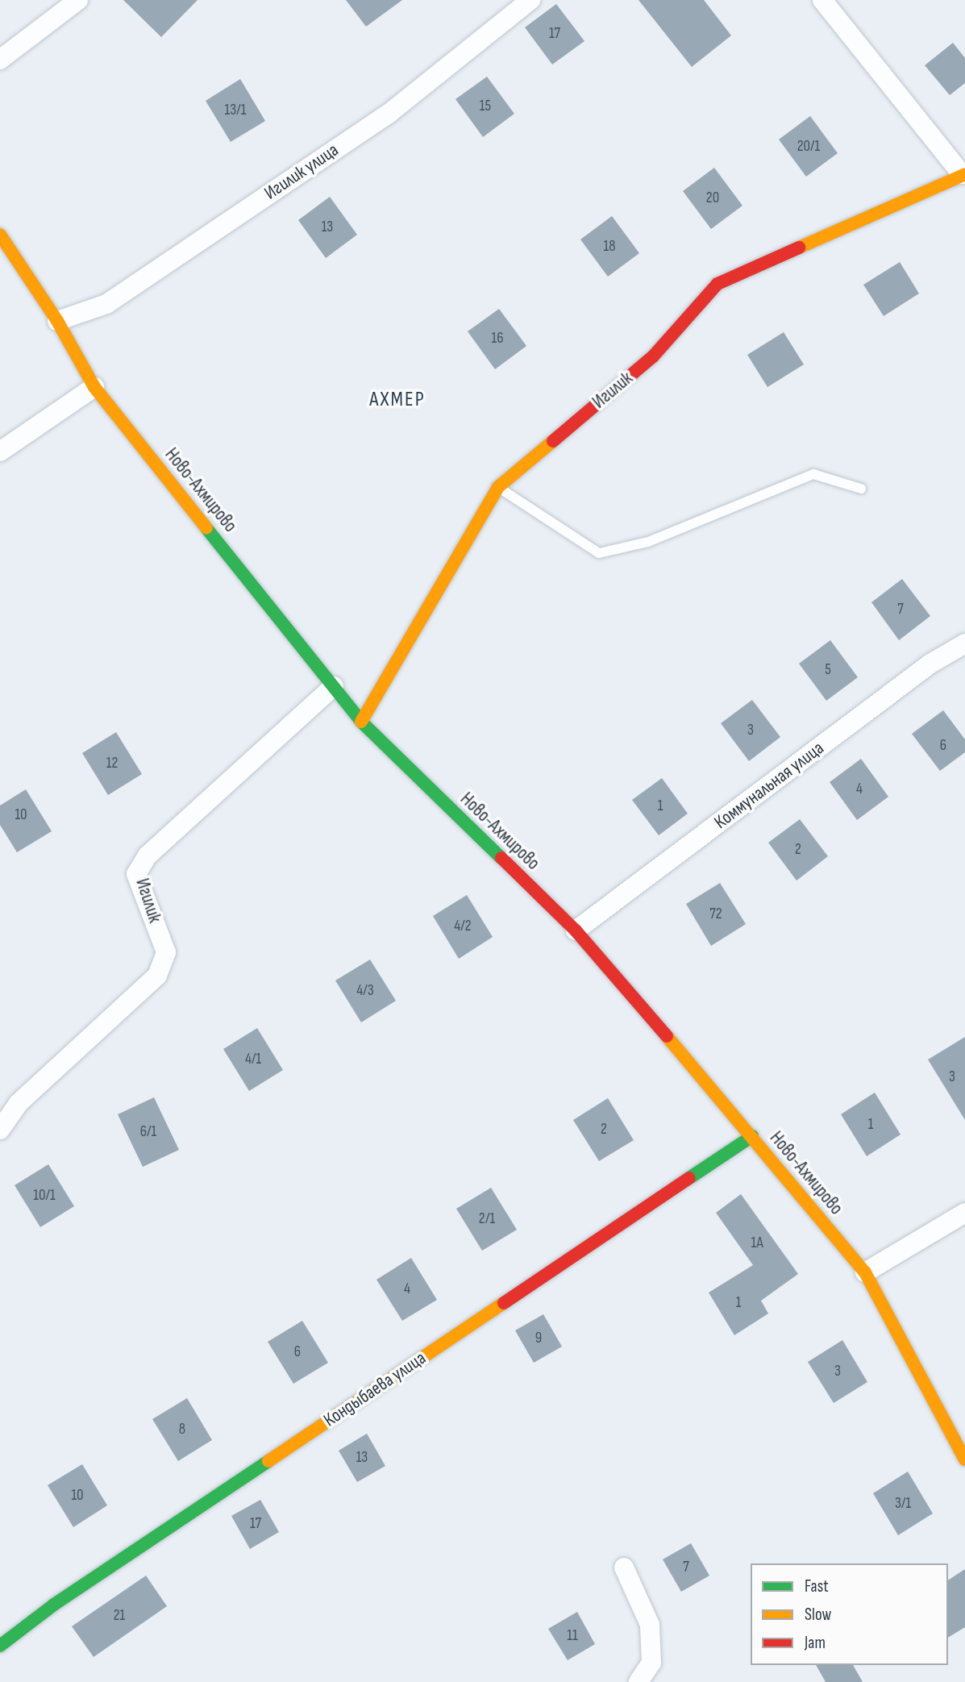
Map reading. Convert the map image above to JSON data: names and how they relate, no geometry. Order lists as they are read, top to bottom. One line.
{"streets":{"street":["Игилик улица","Игилик","Ново-Ахмирово","Коммунальная улица","Кондыбаева улица"]},"crossings":[["Игилик улица","Ново-Ахмирово"],["Игилик","Ново-Ахмирово"],["Ново-Ахмирово","Коммунальная улица"],["Ново-Ахмирово","Кондыбаева улица"]],"districts":["АХМЕР"],"house_numbers":["17","15","13/1","20/1","20","13","18","16","7","5","3","6","12","4","1","10","2","72","4/2","4/3","4/1","3","1","2","6/1","10/1","2/1","1А","4","1","9","6","3","8","13","10","3/1","17","7","21","11"],"legend":["Fast","Slow","Jam"]}
